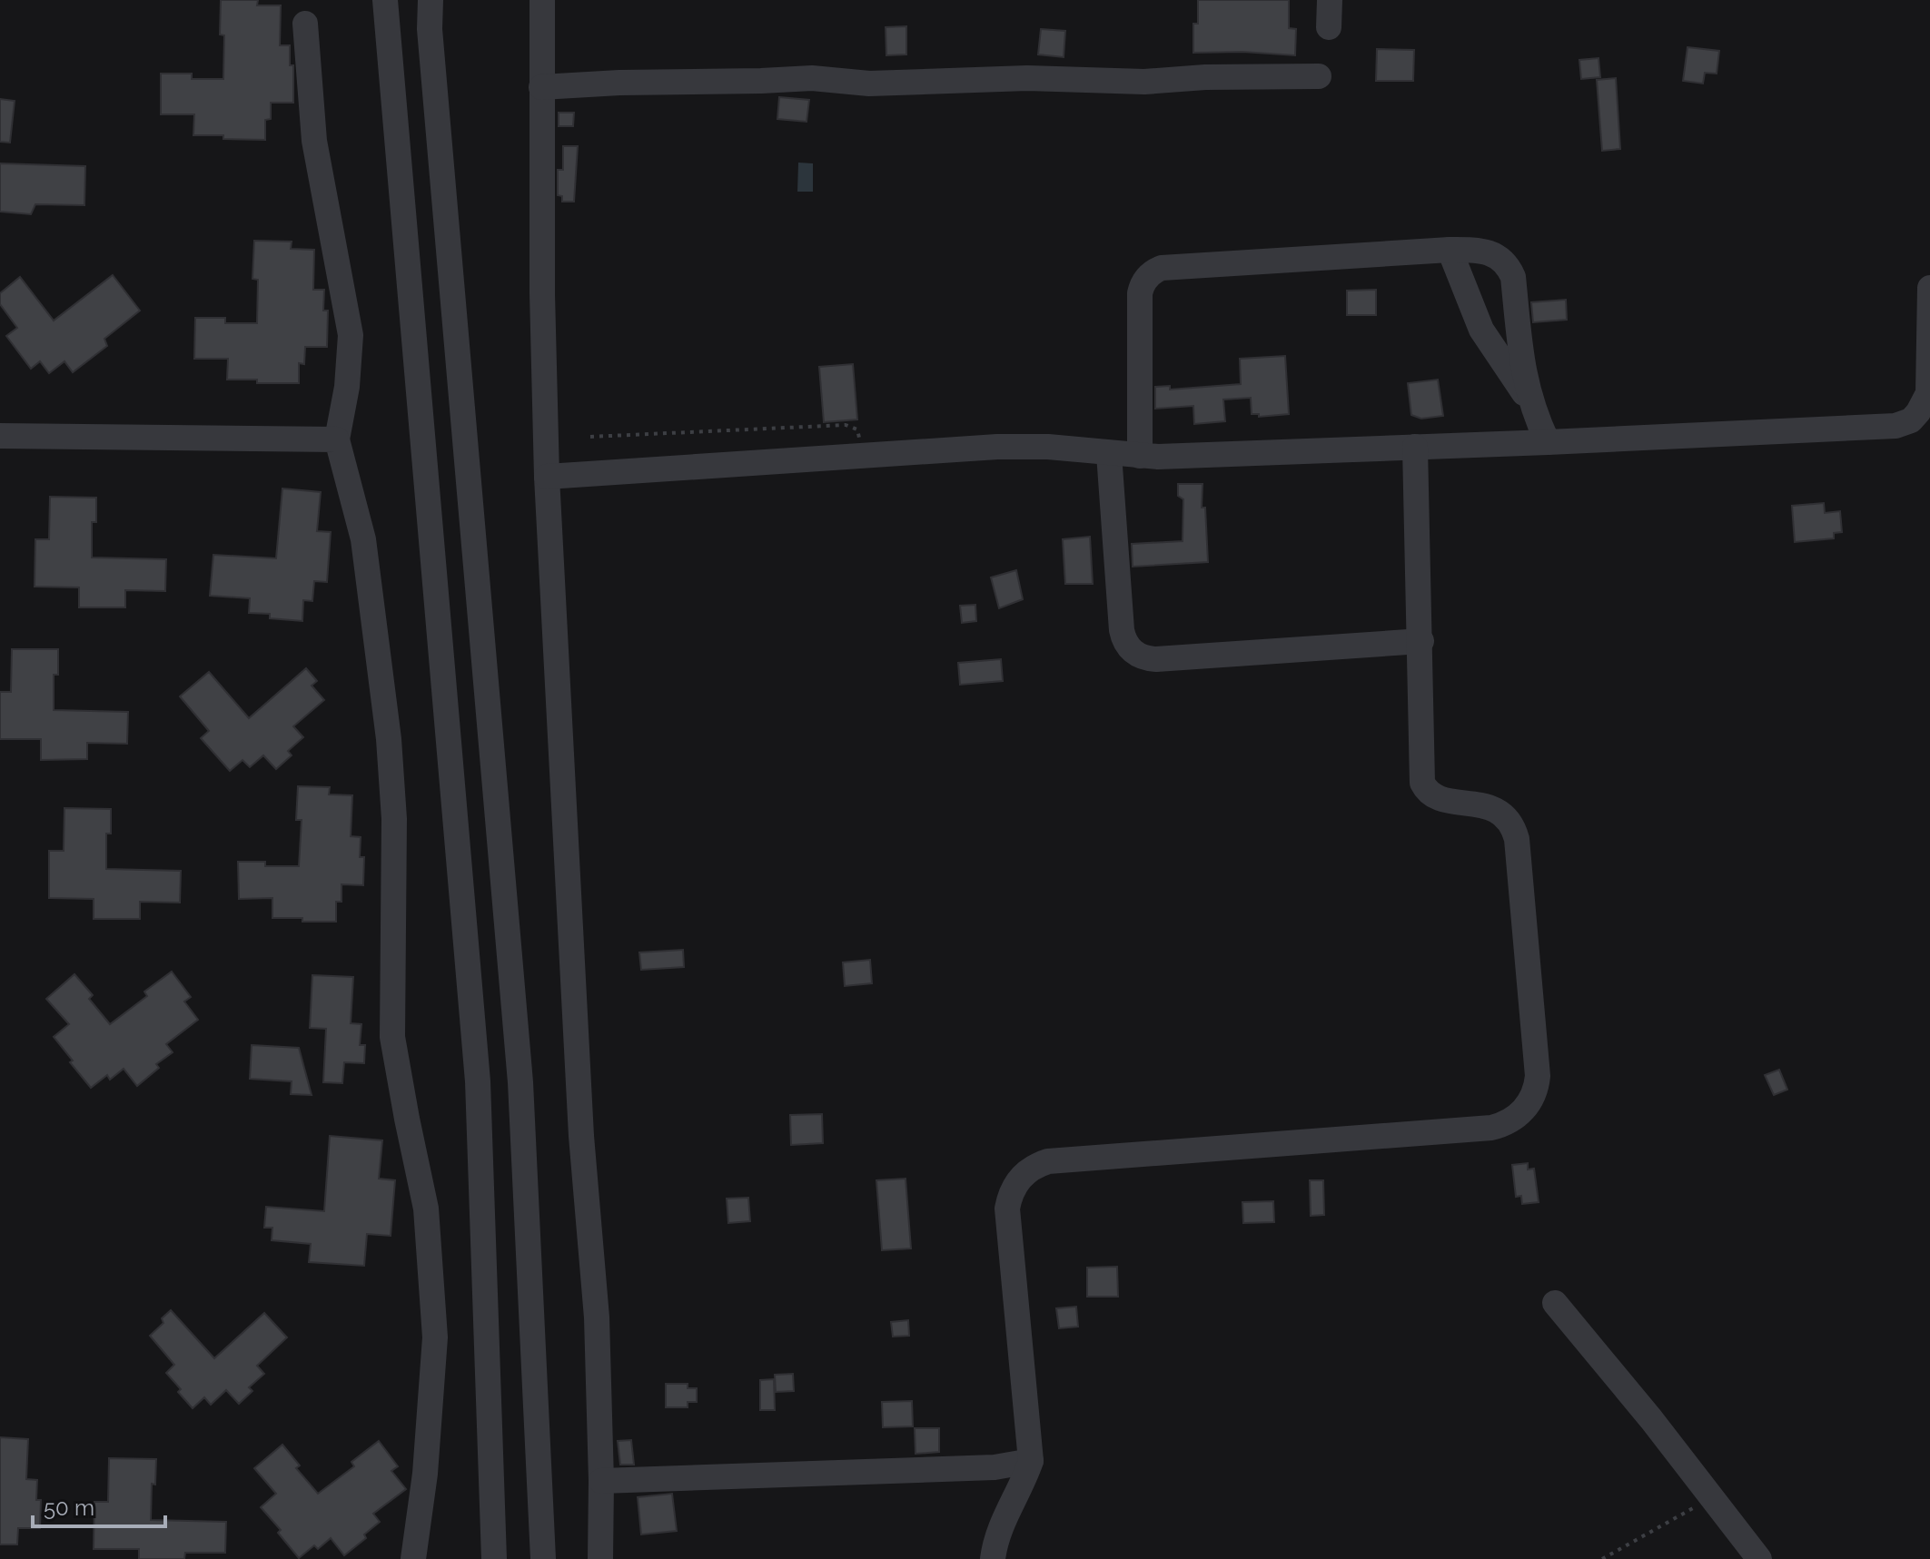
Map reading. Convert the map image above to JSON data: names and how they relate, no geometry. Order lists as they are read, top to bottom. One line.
{"scale_bar":"50 m"}
